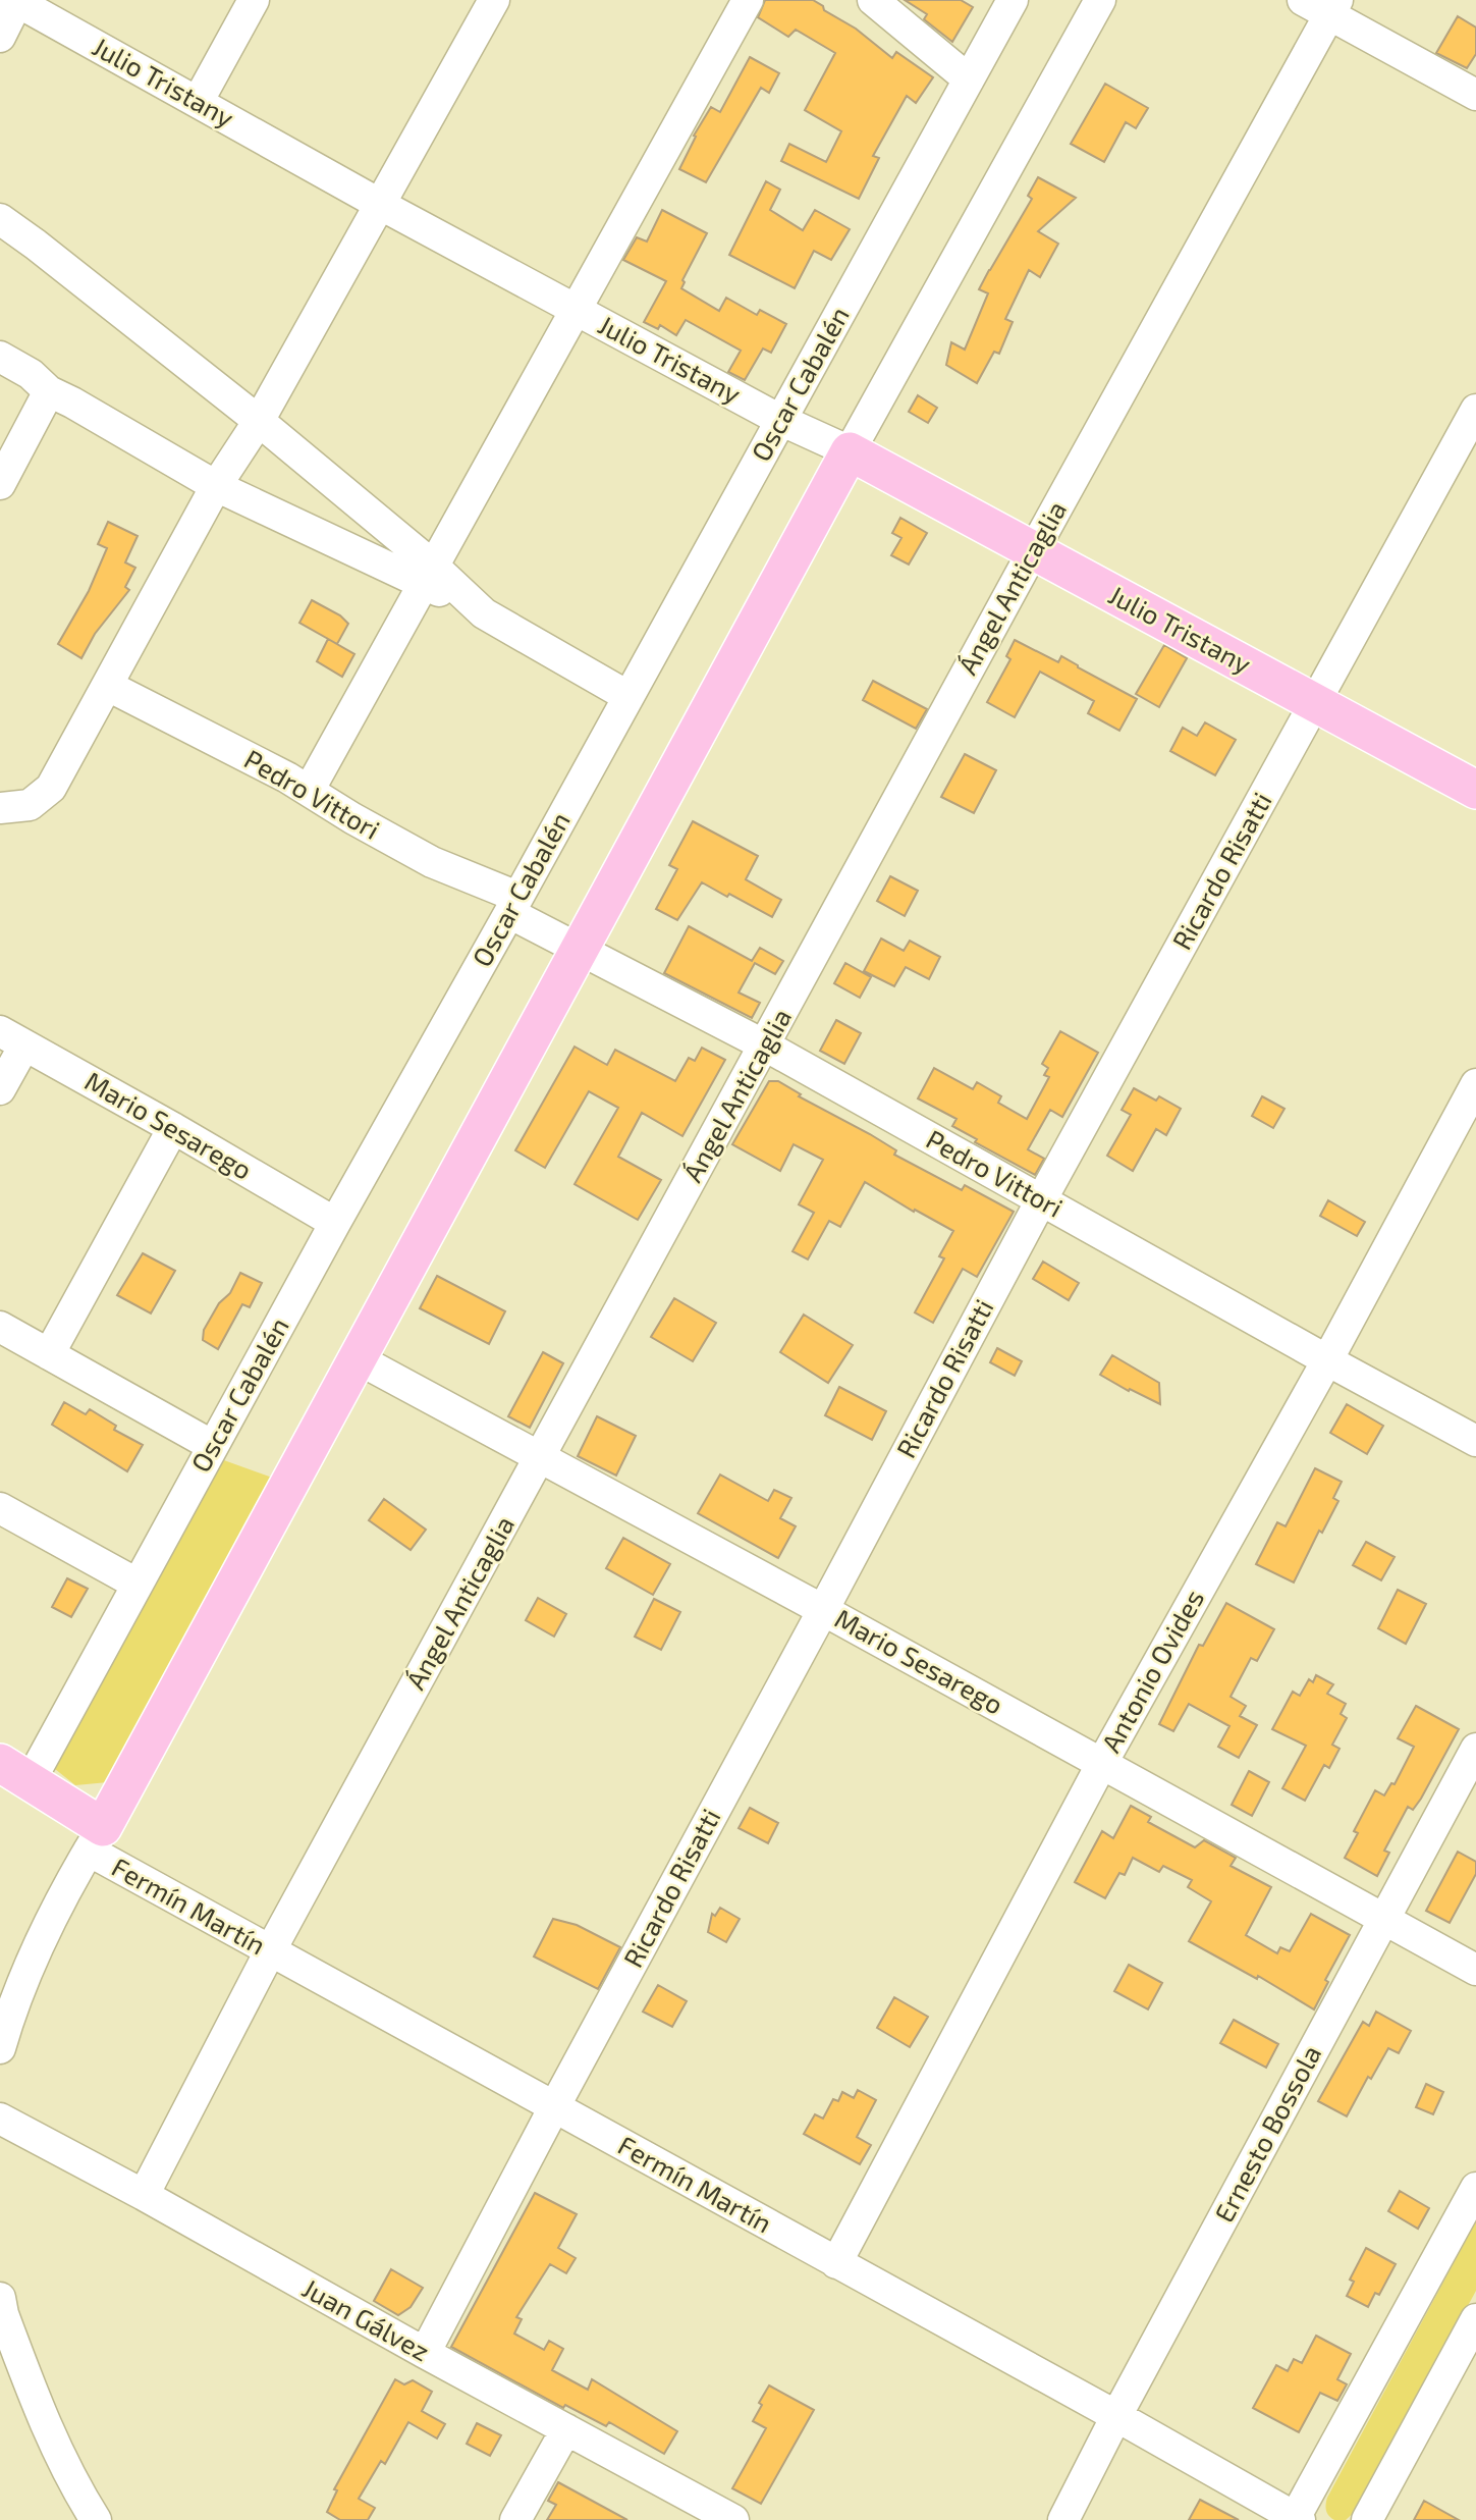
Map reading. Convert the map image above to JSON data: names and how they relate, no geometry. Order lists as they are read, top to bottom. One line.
{"streets":{"main road":["Julio Tristany","Fermín Martín"],"street":["Oscar Cabalén","Ángel Anticaglia","Pedro Vittori","Ricardo Risatti","Mario Sesarego","Antonio Ovides","Ernesto Bossola","Juan Gálvez"]},"crossings":[["Julio Tristany","Oscar Cabalén"],["Julio Tristany","Ángel Anticaglia"],["Julio Tristany","Ricardo Risatti"],["Oscar Cabalén","Pedro Vittori"],["Oscar Cabalén","Mario Sesarego"],["Oscar Cabalén","Fermín Martín"],["Ángel Anticaglia","Pedro Vittori"],["Ángel Anticaglia","Mario Sesarego"],["Ángel Anticaglia","Fermín Martín"],["Ángel Anticaglia","Juan Gálvez"],["Pedro Vittori","Ricardo Risatti"],["Pedro Vittori","Antonio Ovides"],["Ricardo Risatti","Mario Sesarego"],["Ricardo Risatti","Fermín Martín"],["Ricardo Risatti","Juan Gálvez"],["Mario Sesarego","Antonio Ovides"],["Mario Sesarego","Ernesto Bossola"],["Antonio Ovides","Fermín Martín"],["Fermín Martín","Ernesto Bossola"]]}
